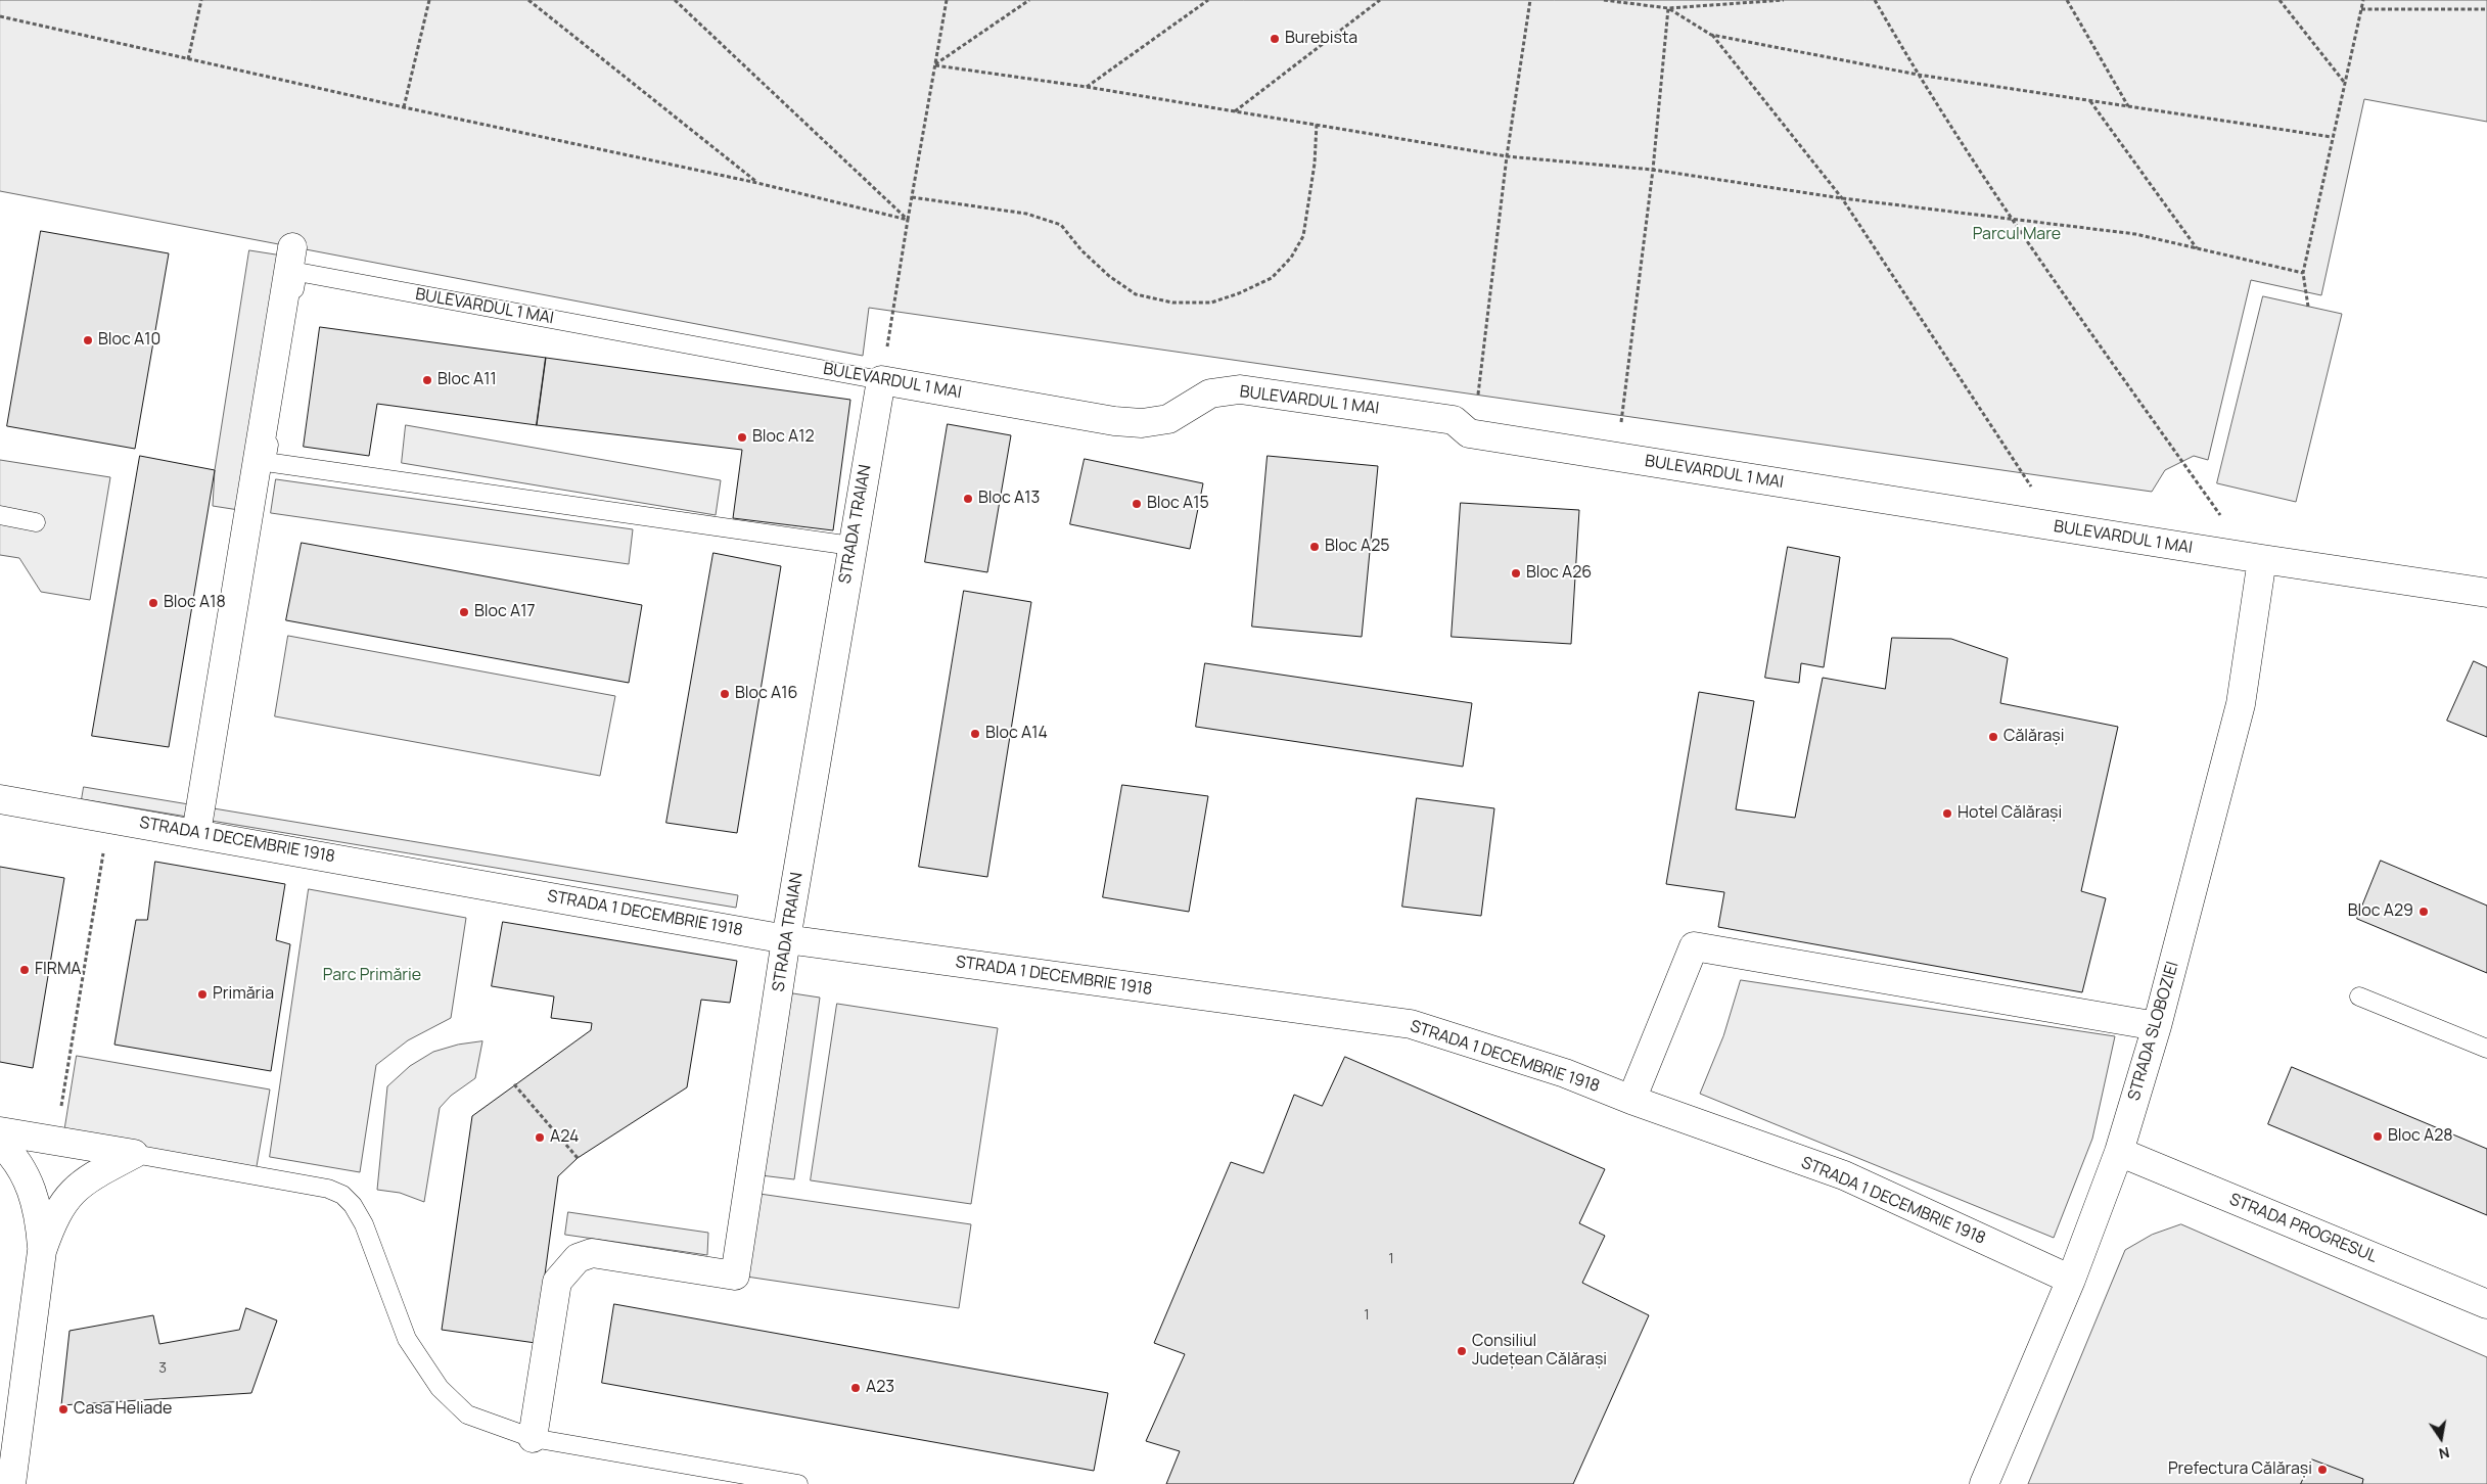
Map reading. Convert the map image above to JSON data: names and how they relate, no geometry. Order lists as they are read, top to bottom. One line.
{"streets":{"street":["BULEVARDUL 1 MAI","STRADA TRAIAN","STRADA 1 DECEMBRIE 1918","STRADA SLOBOZIEI","STRADA PROGRESUL"]},"crossings":[["BULEVARDUL 1 MAI","STRADA TRAIAN"],["BULEVARDUL 1 MAI","STRADA SLOBOZIEI"],["STRADA TRAIAN","STRADA 1 DECEMBRIE 1918"],["STRADA 1 DECEMBRIE 1918","STRADA SLOBOZIEI"],["STRADA SLOBOZIEI","STRADA PROGRESUL"]],"parks":["Parcul Mare","Parc Primărie"],"places":["Burebista","Bloc A10","Bloc A11","Bloc A12","Bloc A13","Bloc A15","Bloc A25","Bloc A26","Bloc A18","Bloc A17","Bloc A16","Bloc A14","Călărași","Hotel Călărași","Bloc A29","FIRMA","Primăria","Bloc A28","A24","Consiliul Județean Călărași","A23","Casa Heliade","Prefectura Călărași"],"house_numbers":["1","1","3"],"north":"bottom"}
